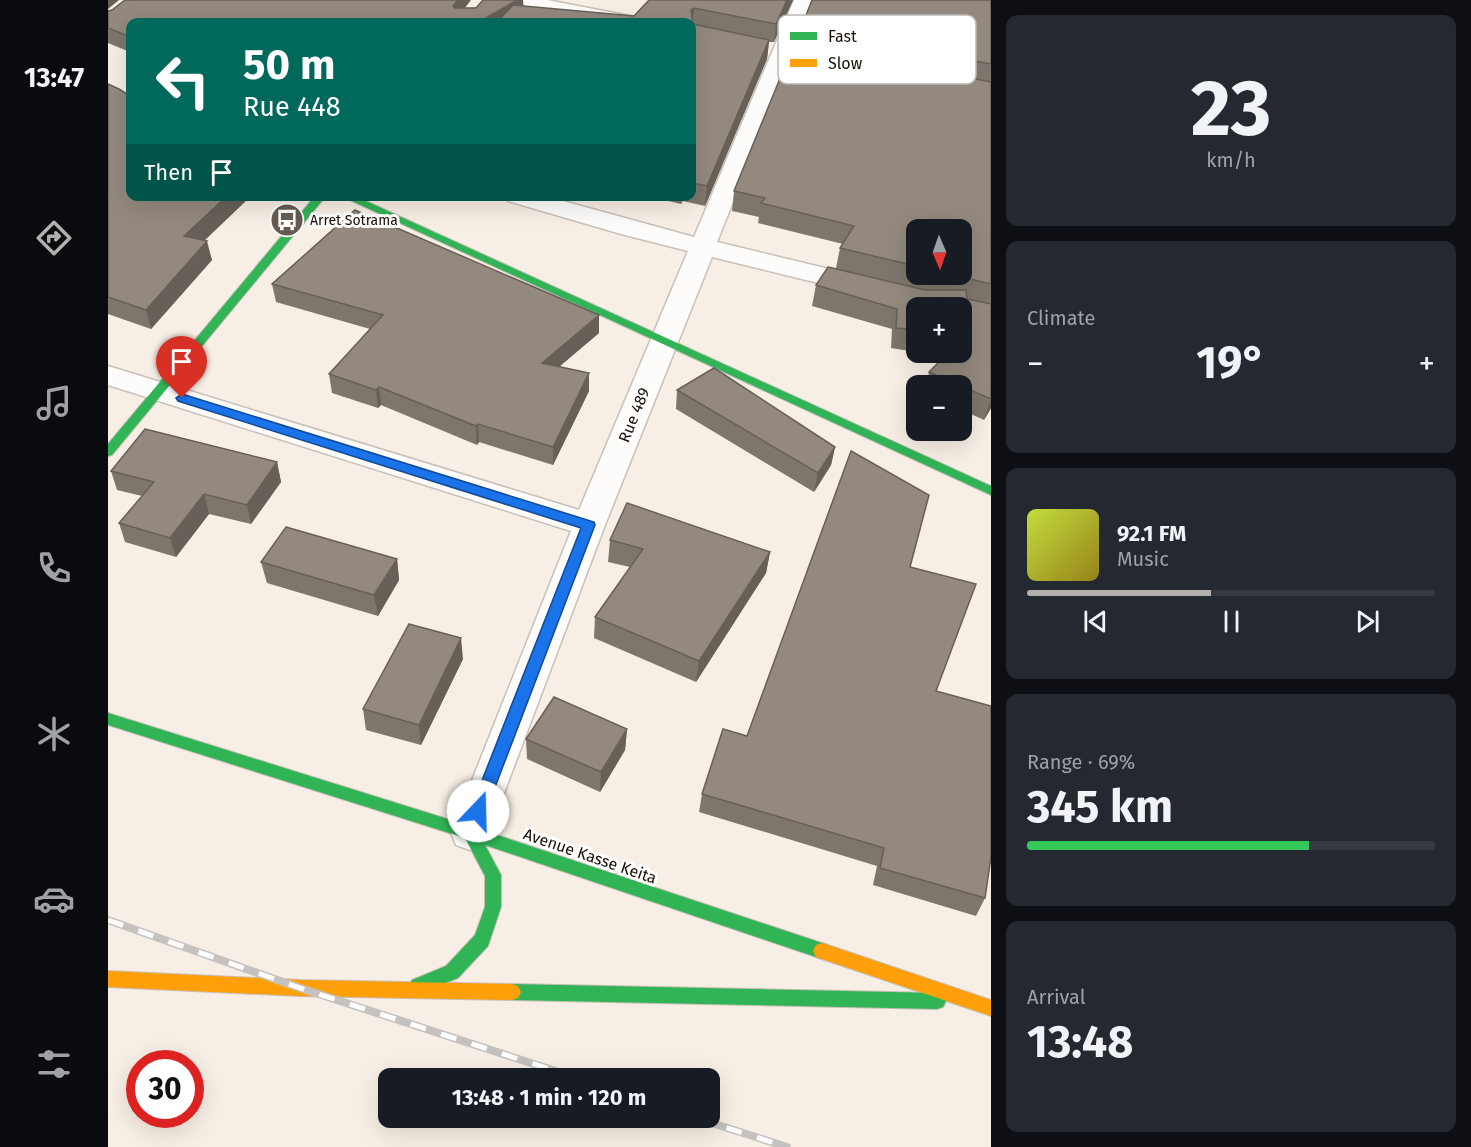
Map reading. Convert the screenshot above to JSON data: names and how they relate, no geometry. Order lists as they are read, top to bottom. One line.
{"streets":{"street":["Rue 489","Avenue Kasse Keita"]},"crossings":[["Rue 489","Avenue Kasse Keita"]],"places":{"bus stop":["Arret Sotrama"]},"legend":["Fast","Slow"],"north":"bottom","page":{"tabs":"13:47","tile":[["23","km/h"],"Climate",["Range · 69%","345 km"],["Arrival","13:48"]],"turn":["50 m","Rue 448"],"then":"Then","map_buttons":["+","−"],"heat":["−","19°","+"],"song":["92.1 FM","Music"],"limit":"30","trip":"13:48 · 1 min · 120 m"}}
